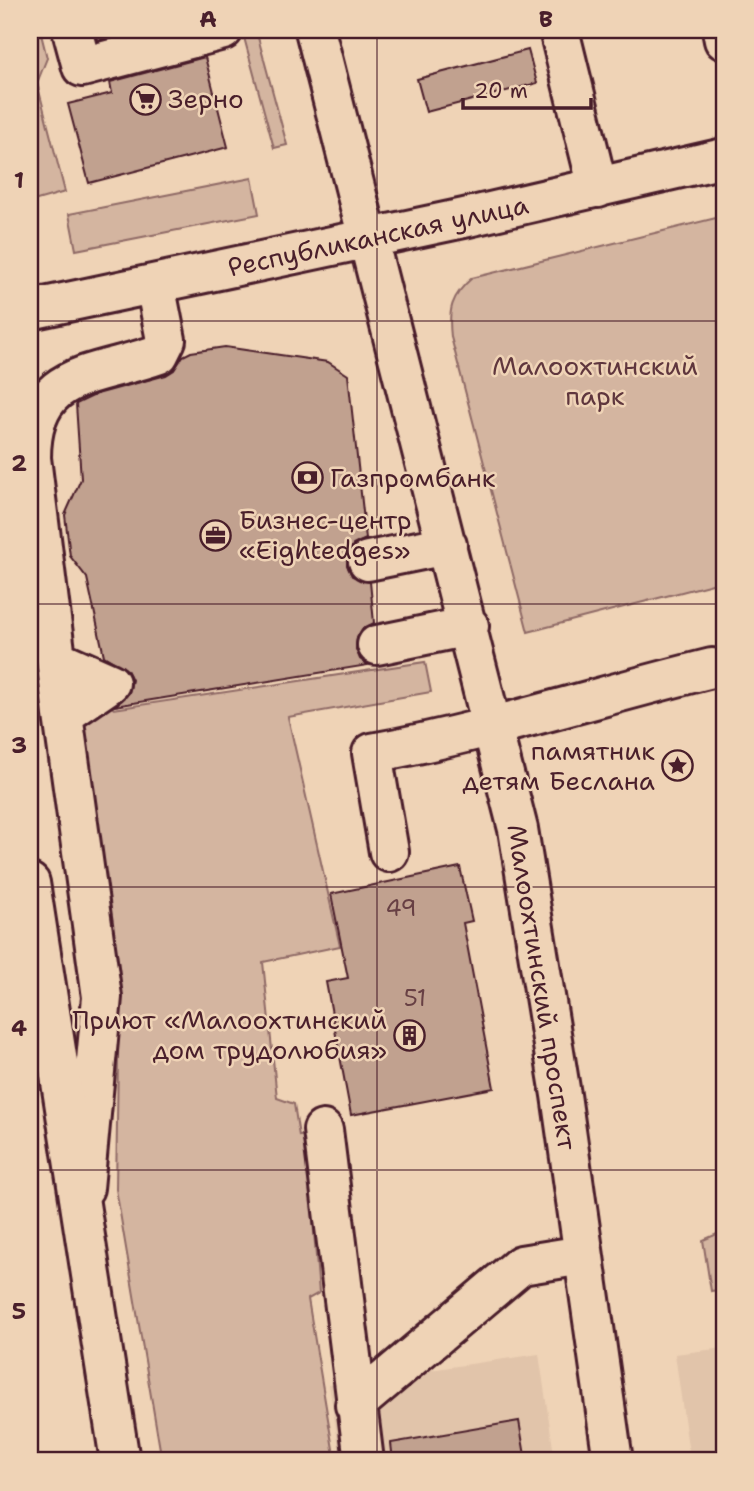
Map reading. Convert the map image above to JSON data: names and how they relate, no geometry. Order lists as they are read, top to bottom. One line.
{"streets":{"street":["Республиканская улица","Малоохтинский проспект"]},"crossings":[["Республиканская улица","Малоохтинский проспект"]],"parks":["Малоохтинский парк"],"places":{"supermarket":["Зерно"],"bank":["Газпромбанк"],"office":["Бизнес-центр «Eightedges»"],"place":["памятник детям Беслана"],"building":["Приют «Малоохтинский дом трудолюбия»"]},"house_numbers":["49","51"],"scale_bar":"20 m","grid":{"columns":["A","B"],"rows":["1","2","3","4","5"]}}
